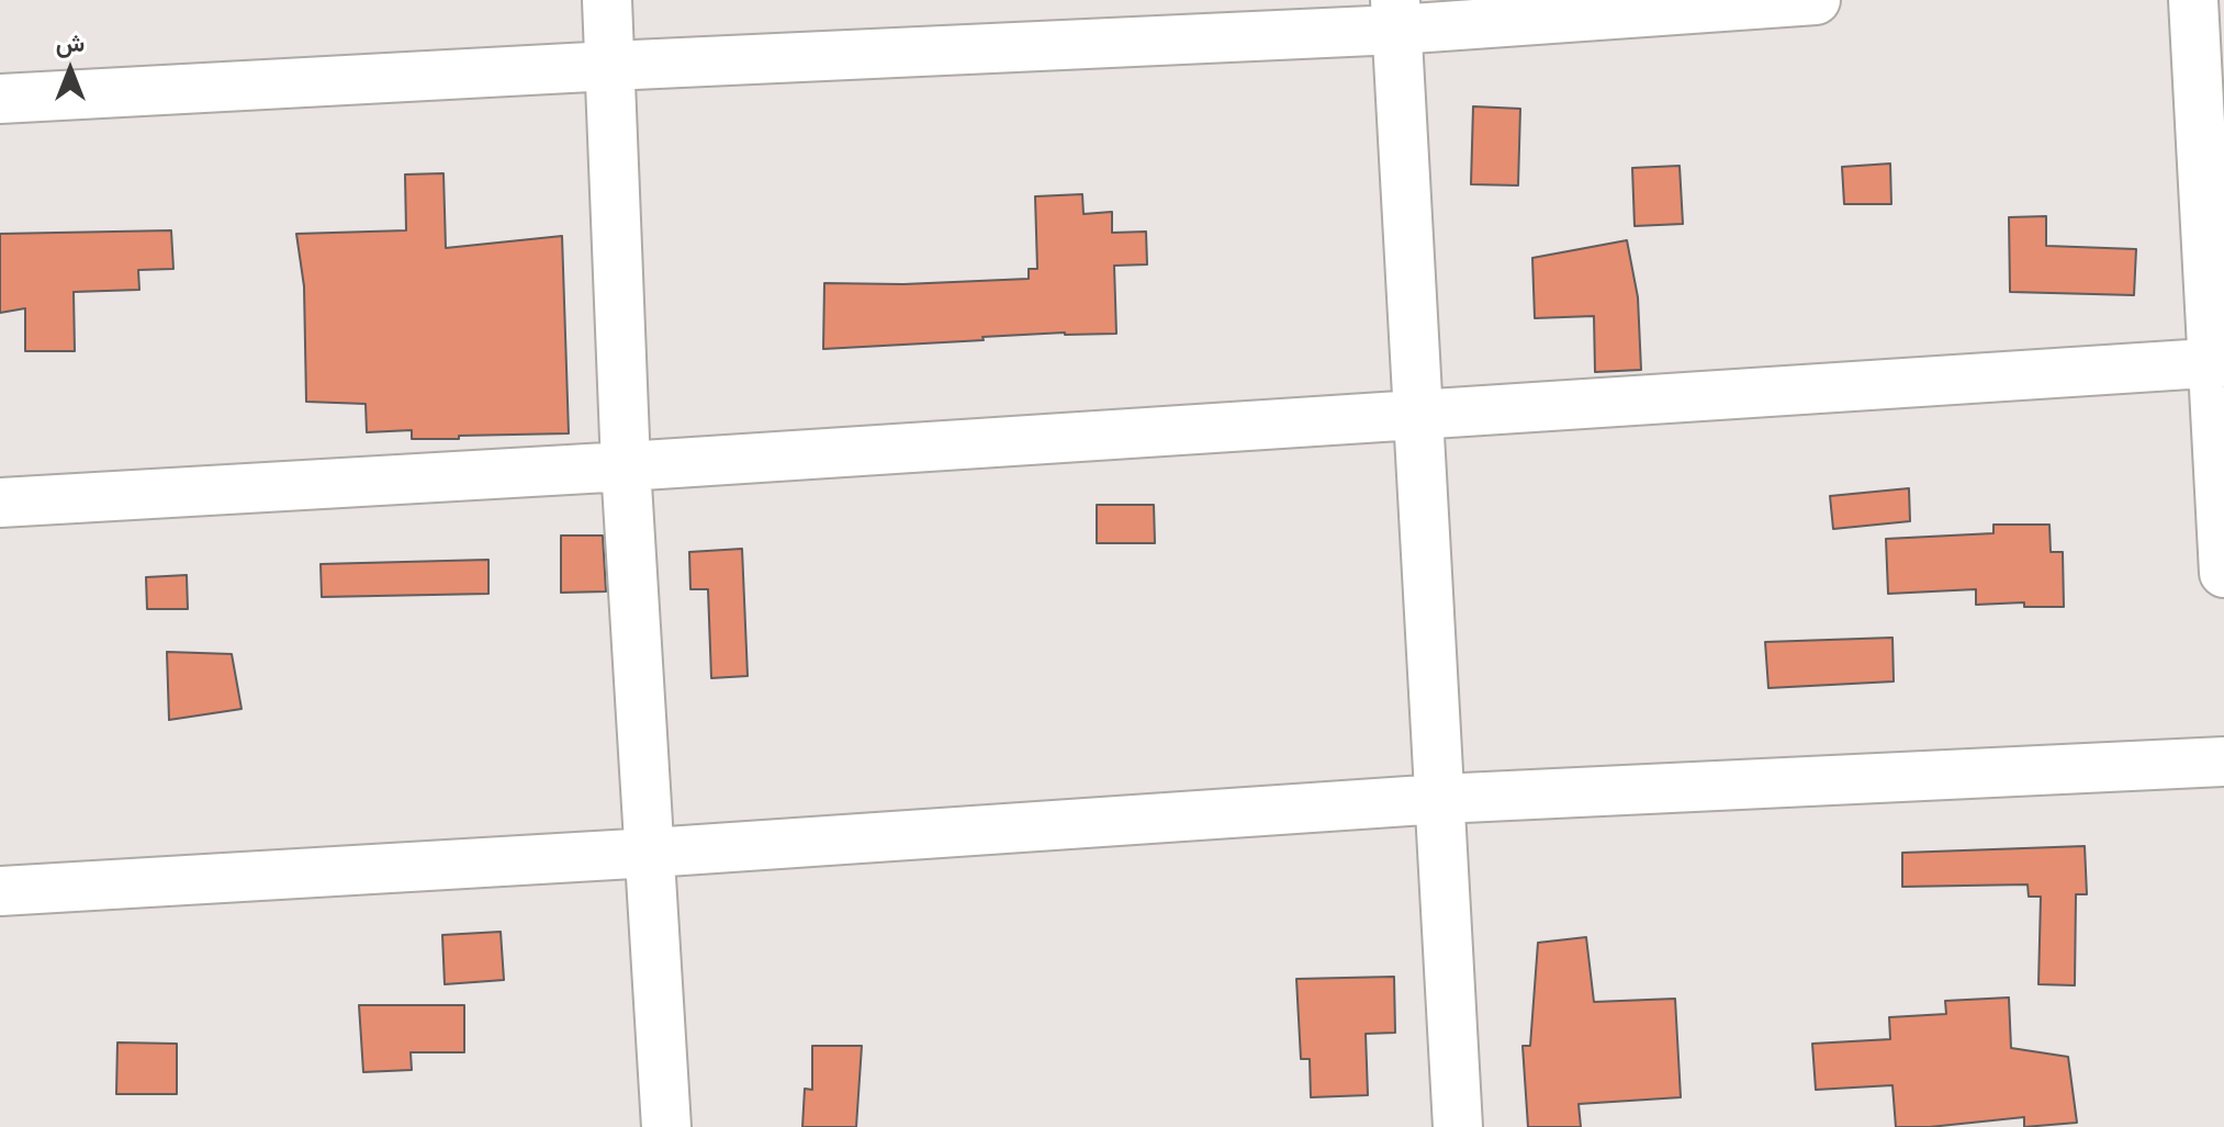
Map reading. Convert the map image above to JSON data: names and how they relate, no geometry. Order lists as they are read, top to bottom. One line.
{"north":"top"}
